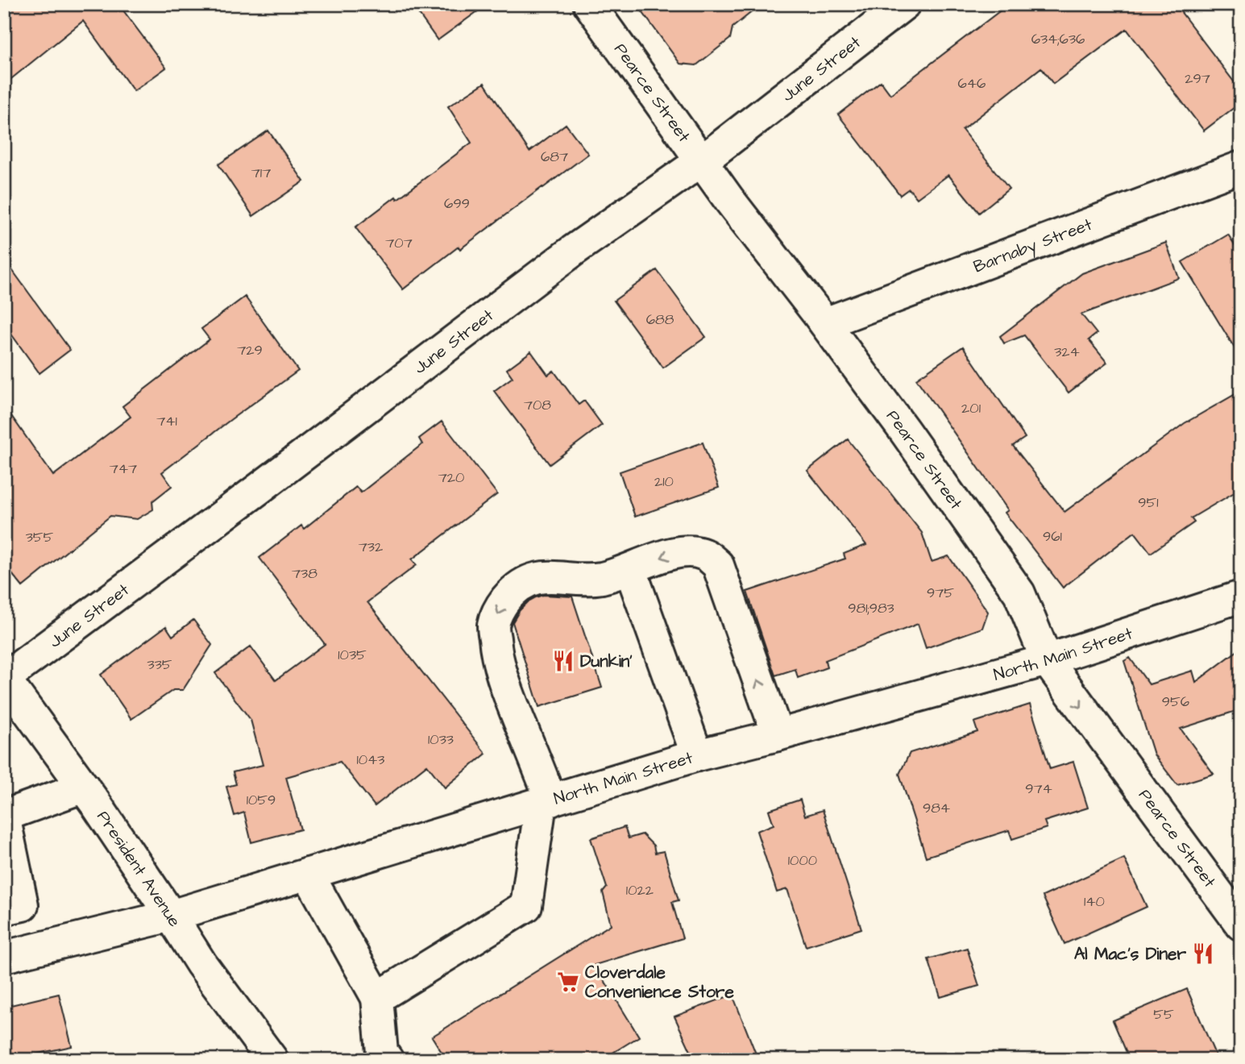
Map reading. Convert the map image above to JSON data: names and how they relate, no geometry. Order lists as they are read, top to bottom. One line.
{"streets":{"street":["June Street","Pearce Street","Barnaby Street","North Main Street","President Avenue"]},"crossings":[["June Street","Pearce Street"],["June Street","President Avenue"],["Pearce Street","Barnaby Street"],["Pearce Street","North Main Street"],["North Main Street","President Avenue"]],"places":{"restaurant":["Dunkin'","Al Mac's Diner"],"supermarket":["Cloverdale Convenience Store"]},"house_numbers":["634;636","297","646","687","717","699","707","688","729","324","708","201","741","747","720","210","951","961","355","732","738","975","981;983","1035","335","956","1033","1043","974","1059","984","1000","1022","140","55"]}
